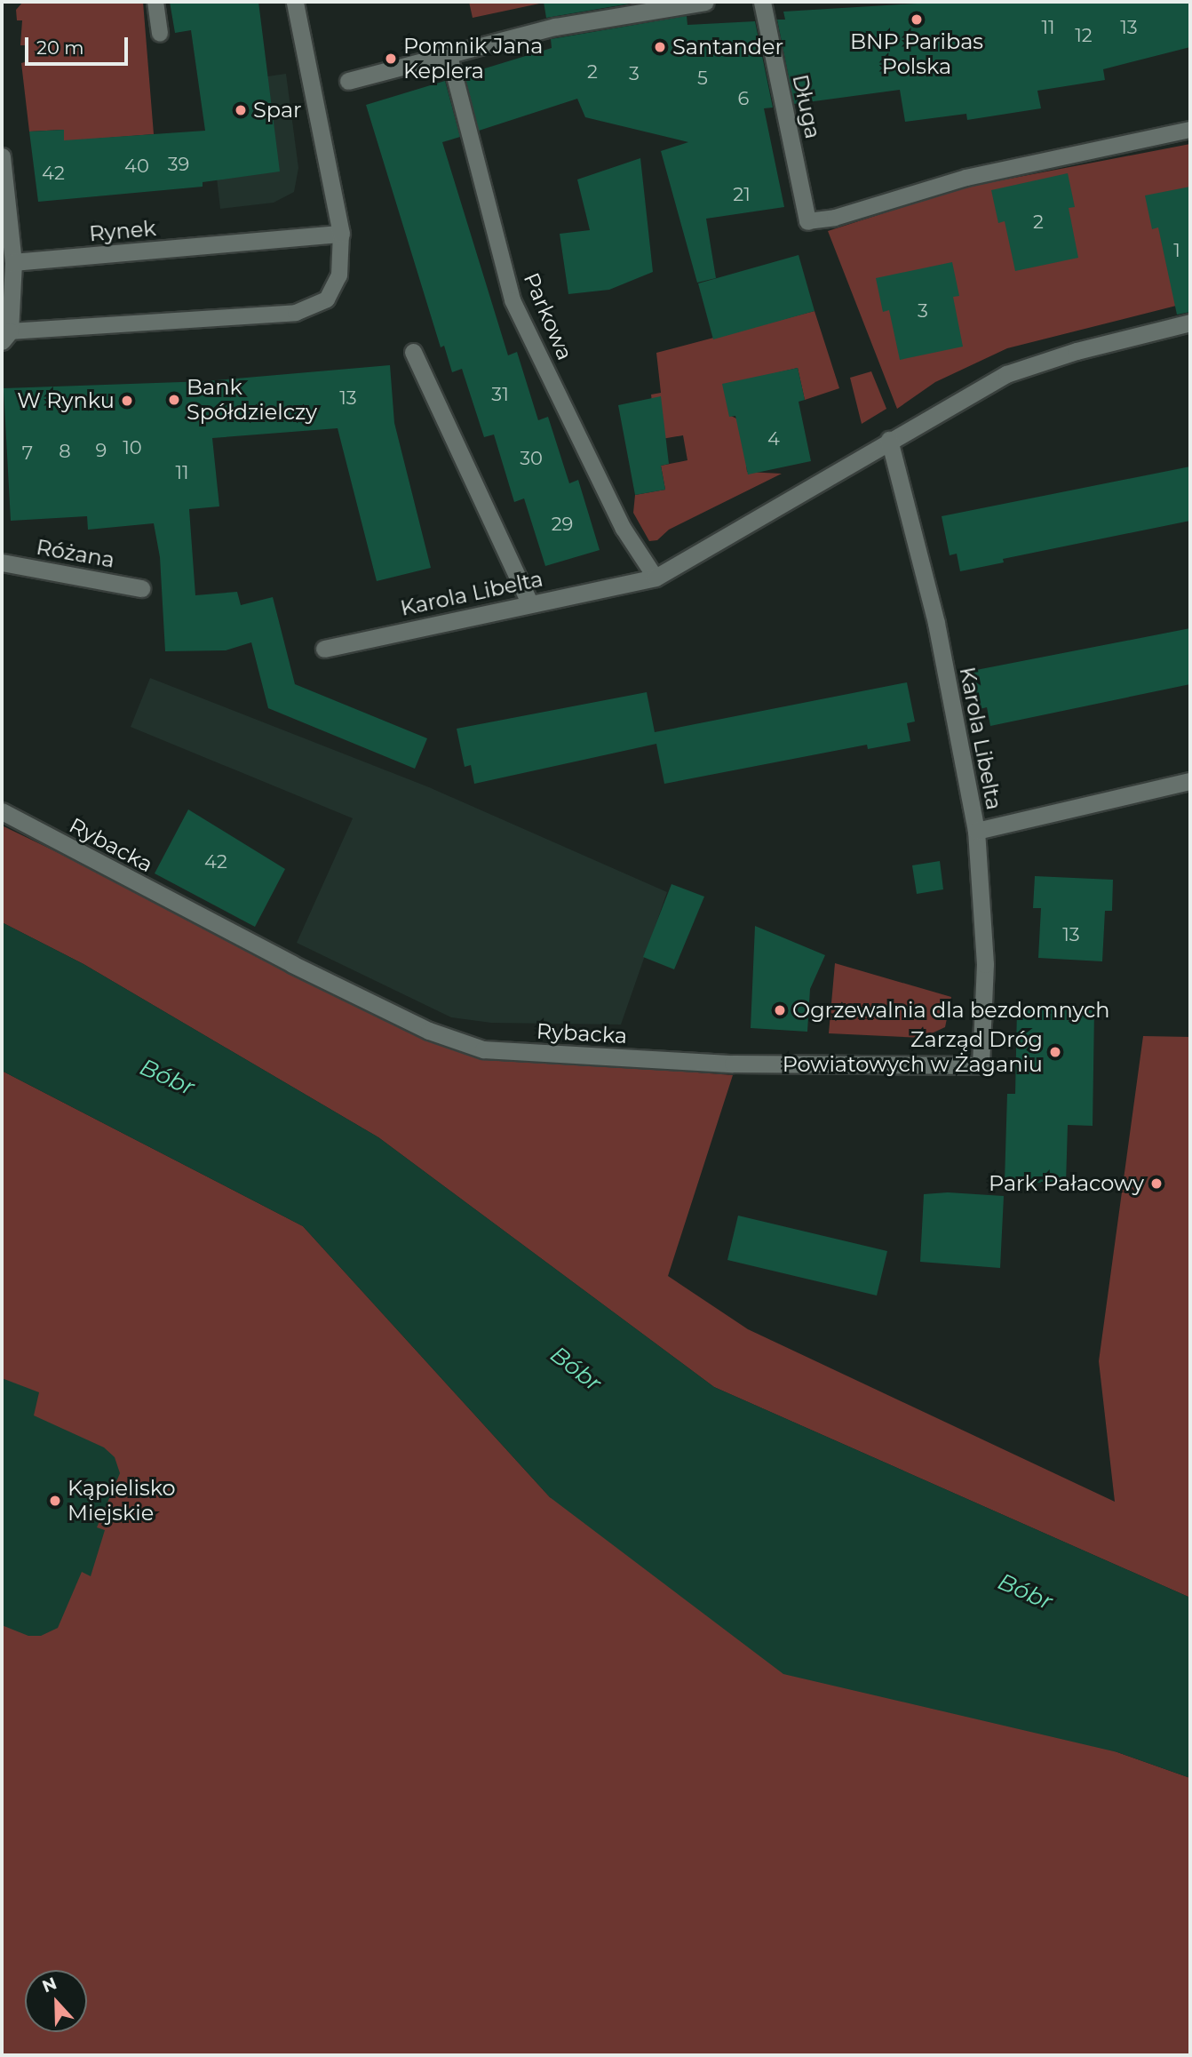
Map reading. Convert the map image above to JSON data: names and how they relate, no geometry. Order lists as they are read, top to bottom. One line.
{"streets":{"street":["Długa","Rynek","Różana","Karola Libelta","Rybacka"],"lane":["Parkowa"]},"crossings":[["Parkowa","Karola Libelta"],["Karola Libelta","Rybacka"]],"water":["Bóbr"],"places":["BNP Paribas Polska","Santander","Pomnik Jana Keplera","Spar","Bank Spółdzielczy","W Rynku","Ogrzewalnia dla bezdomnych","Zarząd Dróg Powiatowych w Żaganiu","Park Pałacowy","Kąpielisko Miejskie"],"house_numbers":["11","13","12","2","3","5","6","39","40","42","21","2","1","3","31","13","4","10","9","8","7","30","11","29","42","13"],"scale_bar":"20 m","north":"top"}
